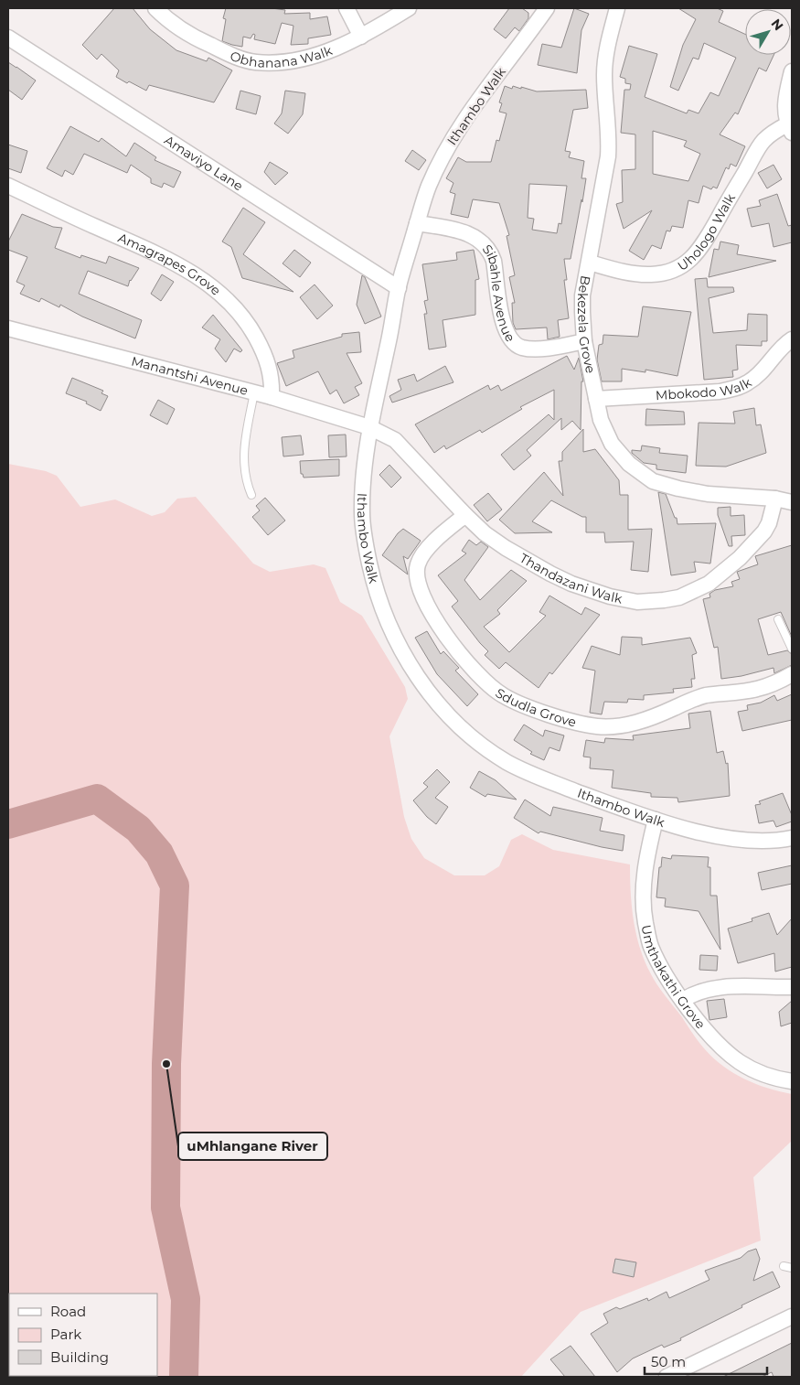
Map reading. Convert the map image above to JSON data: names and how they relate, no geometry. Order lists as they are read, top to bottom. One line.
{"streets":{"street":["Obhanana Walk","Ithambo Walk","Amaviyo Lane","Uhologo Walk","Amagrapes Grove","Sibahle Avenue","Bekezela Grove","Manantshi Avenue","Mbokodo Walk","Thandazani Walk","Sdudla Grove","Umthakathi Grove"]},"crossings":[["Ithambo Walk","Amaviyo Lane"],["Ithambo Walk","Sibahle Avenue"],["Ithambo Walk","Manantshi Avenue"],["Ithambo Walk","Thandazani Walk"],["Ithambo Walk","Umthakathi Grove"],["Uhologo Walk","Bekezela Grove"],["Amagrapes Grove","Manantshi Avenue"],["Sibahle Avenue","Bekezela Grove"],["Bekezela Grove","Mbokodo Walk"],["Bekezela Grove","Thandazani Walk"],["Manantshi Avenue","Thandazani Walk"],["Thandazani Walk","Sdudla Grove"]],"places":["uMhlangane River"],"legend":["Road","Park","Building"],"scale_bar":"50 m","north":"top right"}
